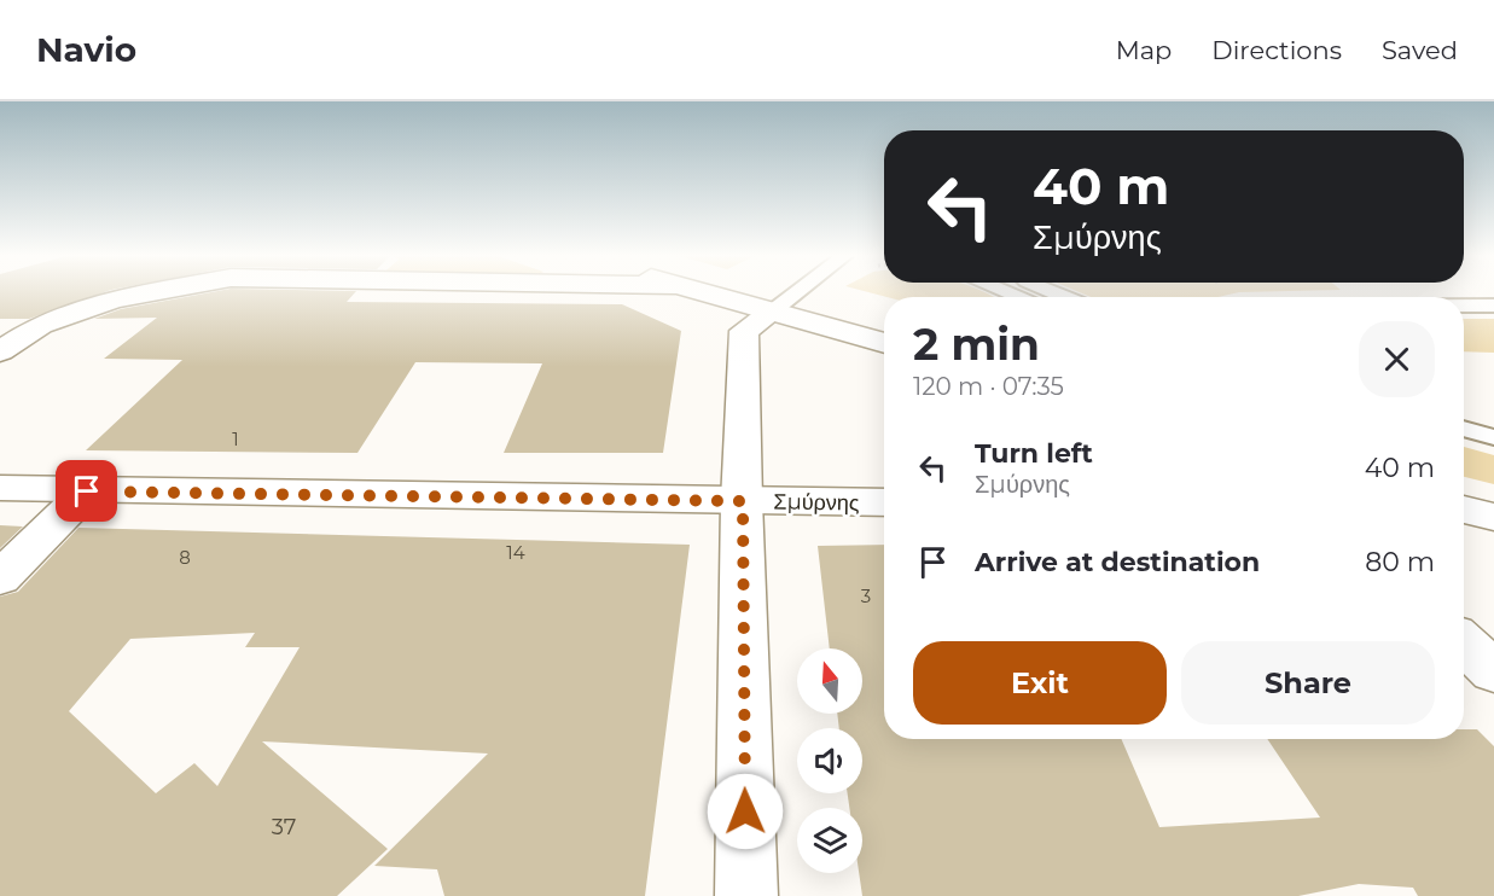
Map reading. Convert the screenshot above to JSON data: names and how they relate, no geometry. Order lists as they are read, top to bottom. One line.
{"streets":{"street":["Σμύρνης"]},"house_numbers":["1","14","8","3","37"],"north":"top","page":{"header":"Navio","nav":["Map","Directions","Saved"],"turn":["40 m","Σμύρνης"],"heading":["2 min","120 m · 07:35"],"list":[{"name":"Turn left","note":"Σμύρνης","value":"40 m"},{"name":"Arrive at destination","value":"80 m"}],"buttons":["Exit","Share"]}}
